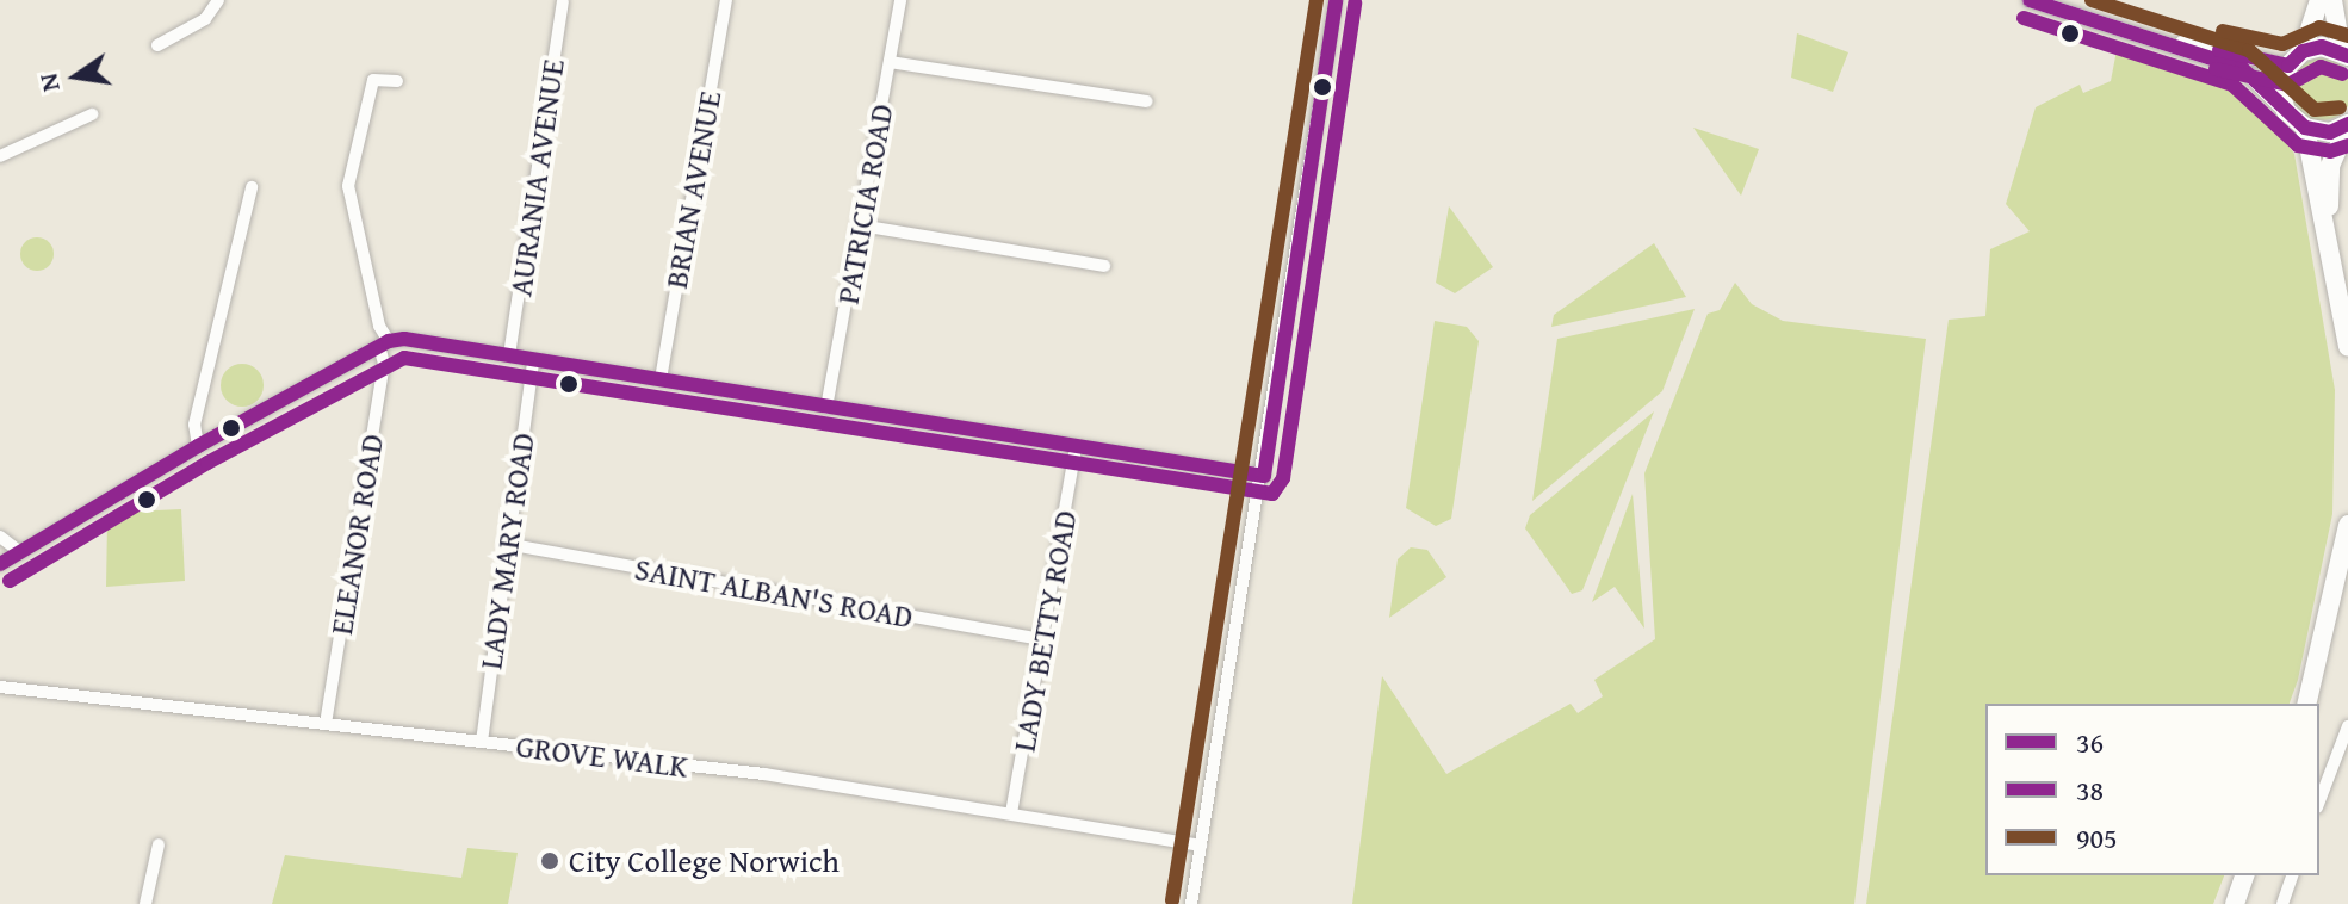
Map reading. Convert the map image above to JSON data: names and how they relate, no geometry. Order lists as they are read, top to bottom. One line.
{"streets":{"street":["AURANIA AVENUE","BRIAN AVENUE","PATRICIA ROAD","ELEANOR ROAD","LADY MARY ROAD","SAINT ALBAN'S ROAD","LADY BETTY ROAD","GROVE WALK"]},"crossings":[["ELEANOR ROAD","GROVE WALK"],["LADY MARY ROAD","SAINT ALBAN'S ROAD"],["LADY MARY ROAD","GROVE WALK"],["SAINT ALBAN'S ROAD","LADY BETTY ROAD"],["LADY BETTY ROAD","GROVE WALK"]],"places":["City College Norwich"],"lines":["transit line 36","transit line 905","transit line 38"],"legend":["36","38","905"],"north":"left"}
